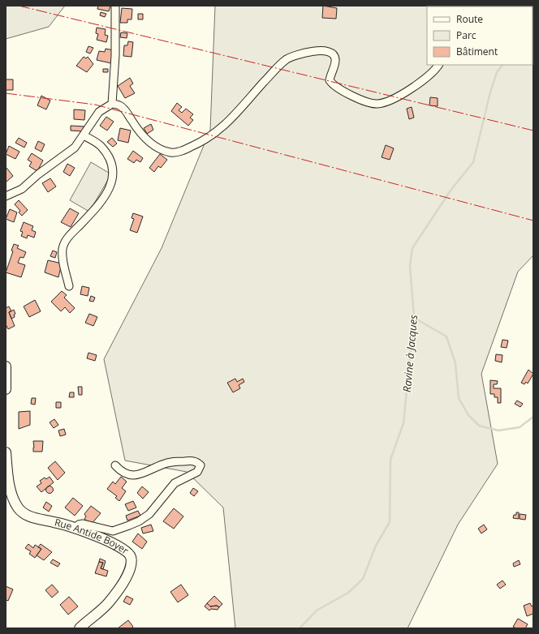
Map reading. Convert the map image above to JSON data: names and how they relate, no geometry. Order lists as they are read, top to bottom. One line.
{"streets":{"main road":["Rue Antide Boyer"]},"water":["Ravine à Jacques"],"legend":["Route","Parc","Bâtiment"]}
